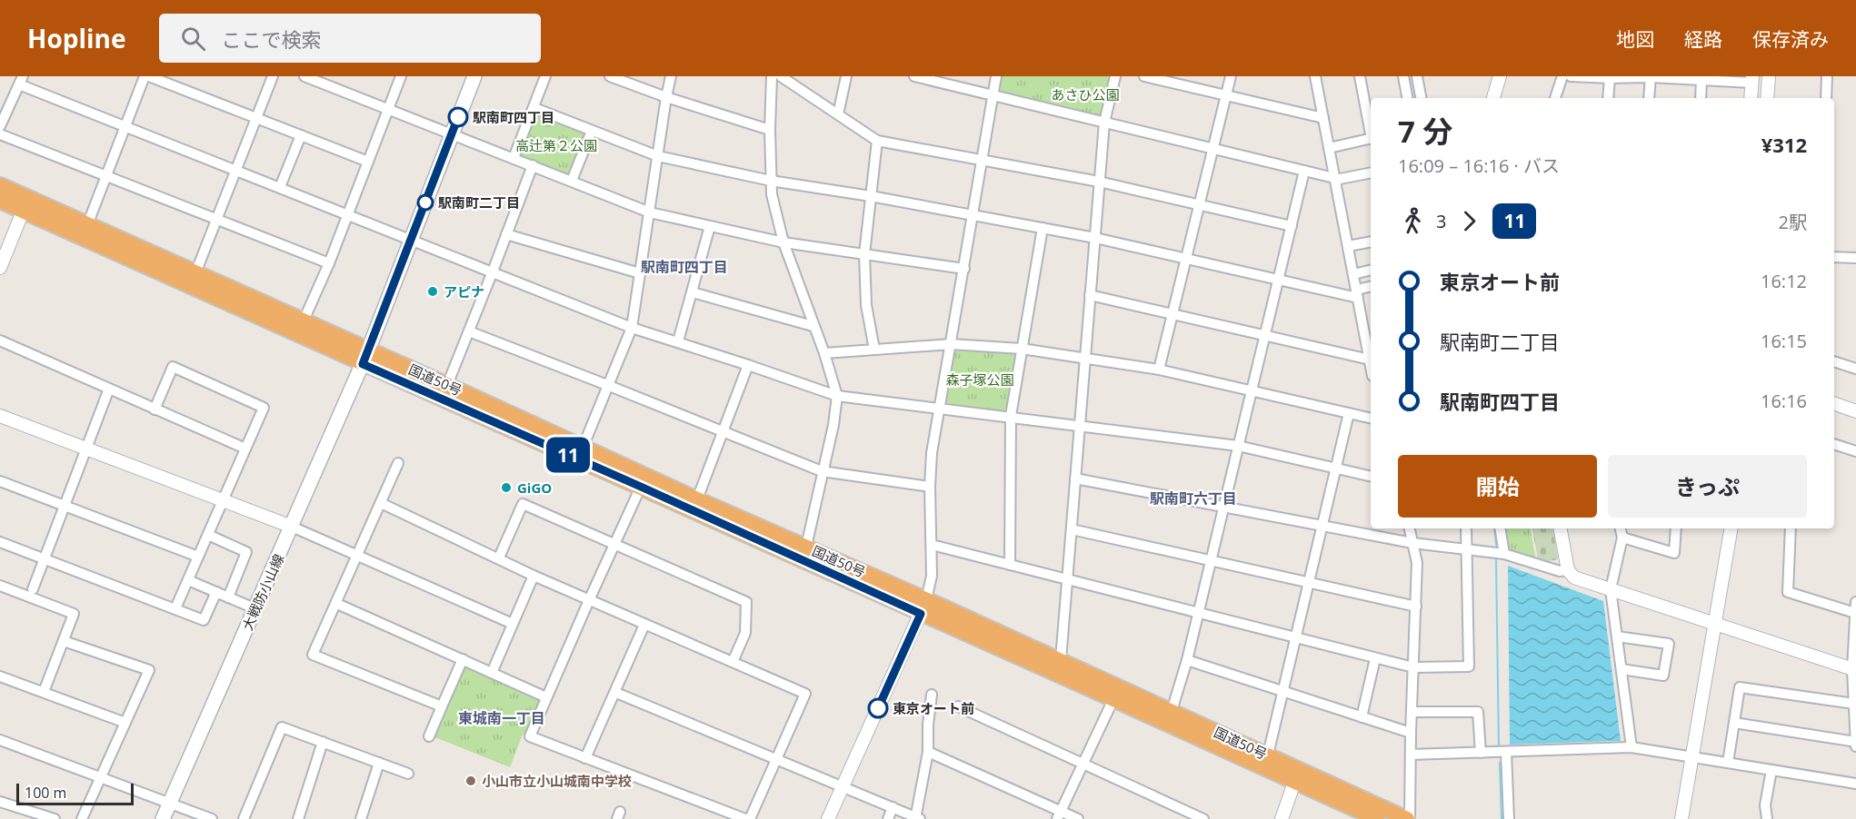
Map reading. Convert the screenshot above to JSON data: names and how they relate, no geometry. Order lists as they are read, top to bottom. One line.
{"streets":{"highway":["国道50号"],"main road":["大戦防小山線"]},"crossings":[["国道50号","大戦防小山線"]],"districts":["駅南町四丁目","駅南町六丁目","東城南一丁目"],"parks":["あさひ公園","高辻第２公園","森子塚公園"],"places":["駅南町四丁目","駅南町二丁目","アピナ","GiGO","東京オート前","小山市立小山城南中学校"],"lines":["bus line 11"],"scale_bar":"100 m","page":{"header":"Hopline","search":"ここで検索","nav":["地図","経路","保存済み"],"on_map":"11","heading":["7 分","16:09 – 16:16 · バス","¥312"],"legs":["3","11","2駅"],"list":[{"name":"東京オート前","value":"16:12"},{"name":"駅南町二丁目","value":"16:15"},{"name":"駅南町四丁目","value":"16:16"}],"buttons":["開始","きっぷ"],"scale":"100 m"}}
